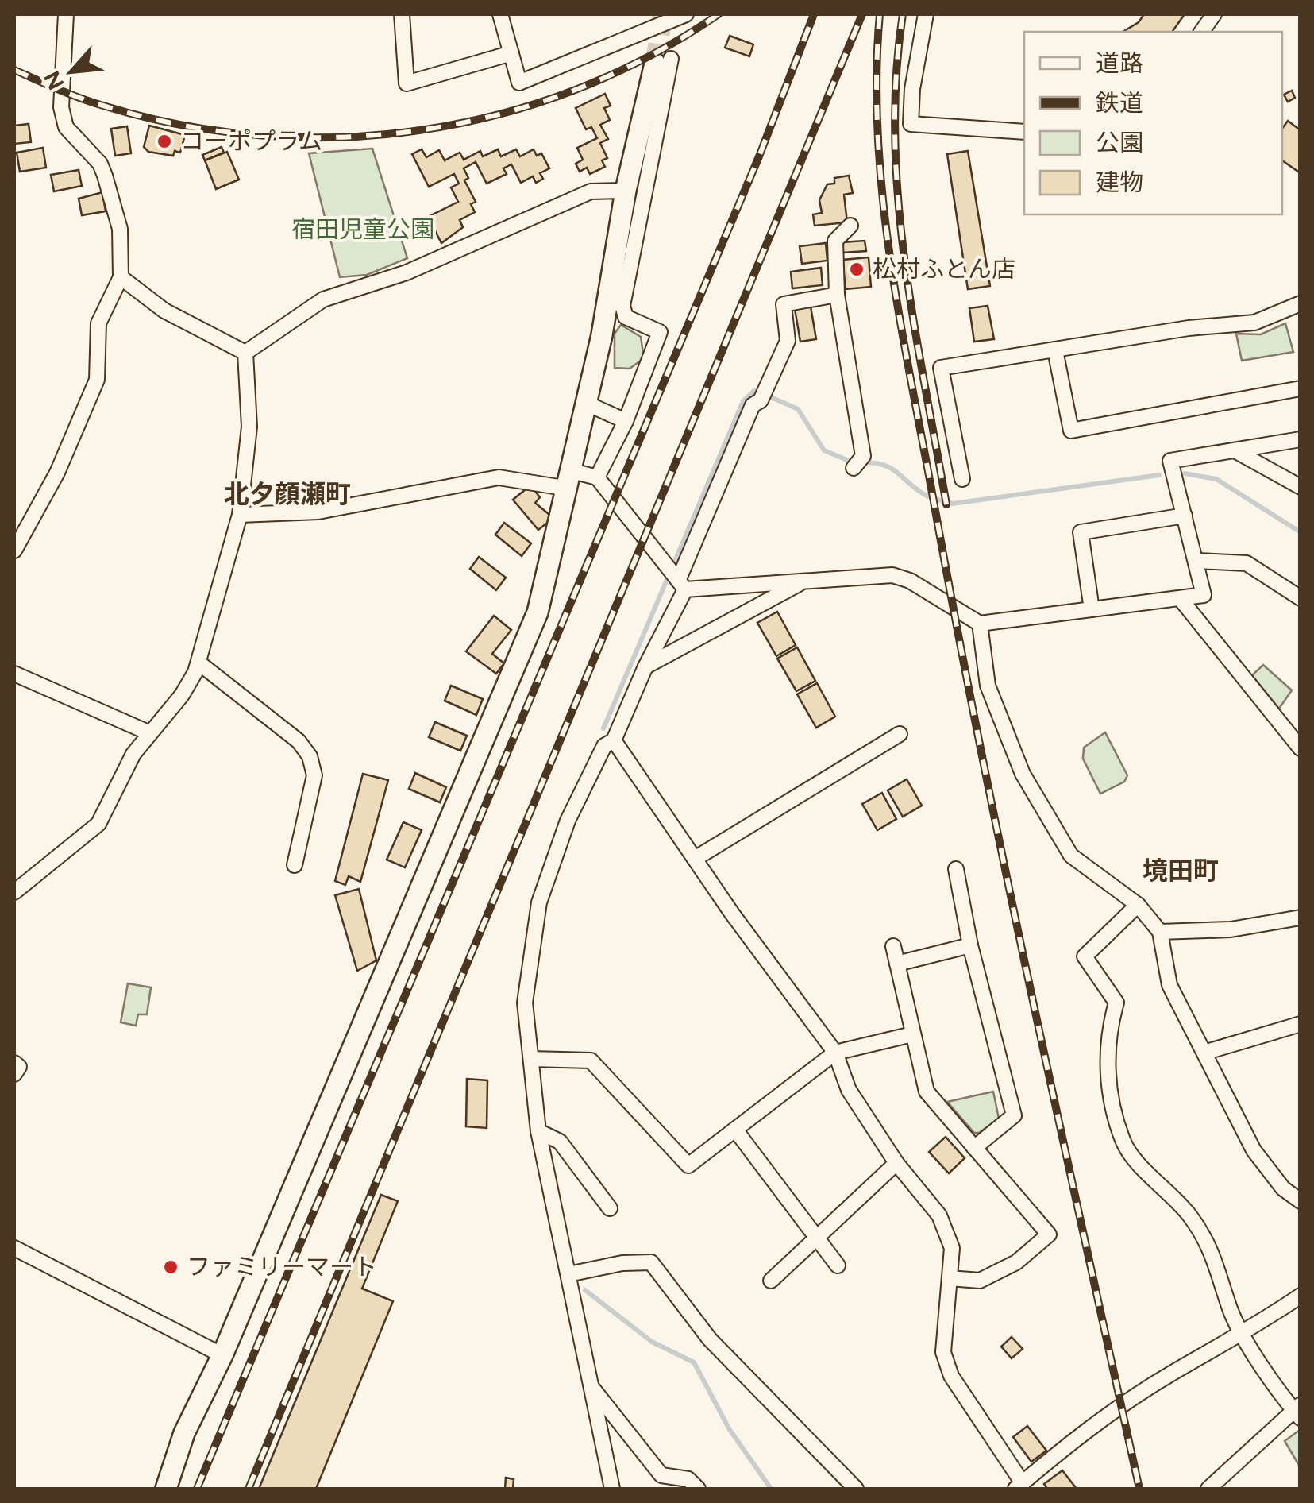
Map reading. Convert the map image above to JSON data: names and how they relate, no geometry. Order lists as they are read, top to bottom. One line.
{"districts":["北夕顔瀬町","境田町"],"parks":["宿田児童公園"],"places":["コーポプラム","松村ふとん店","ファミリーマート"],"legend":["道路","鉄道","公園","建物"],"north":"bottom left"}
